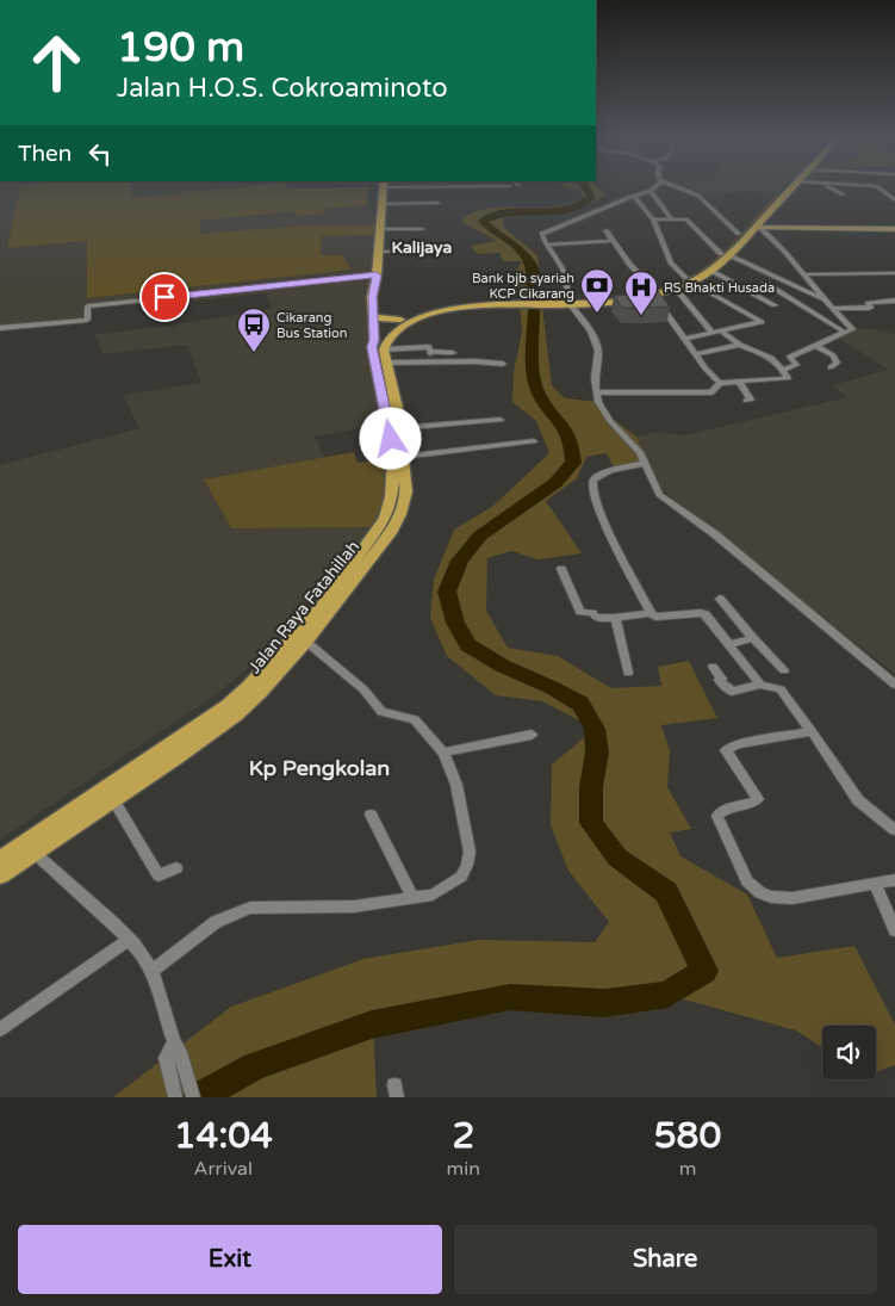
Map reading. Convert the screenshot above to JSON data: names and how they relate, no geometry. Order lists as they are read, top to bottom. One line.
{"streets":{"highway":["Jalan Raya Fatahillah"]},"districts":["Kalijaya","Kp Pengkolan"],"places":{"bank":["Bank bjb syariah KCP Cikarang"],"hospital":["RS Bhakti Husada"],"bus stop":["Cikarang Bus Station"]},"page":{"turn":["190 m","Jalan H.O.S. Cokroaminoto"],"then":"Then","eta":["14:04","Arrival","2","min","580","m"],"buttons":["Exit","Share"]}}
